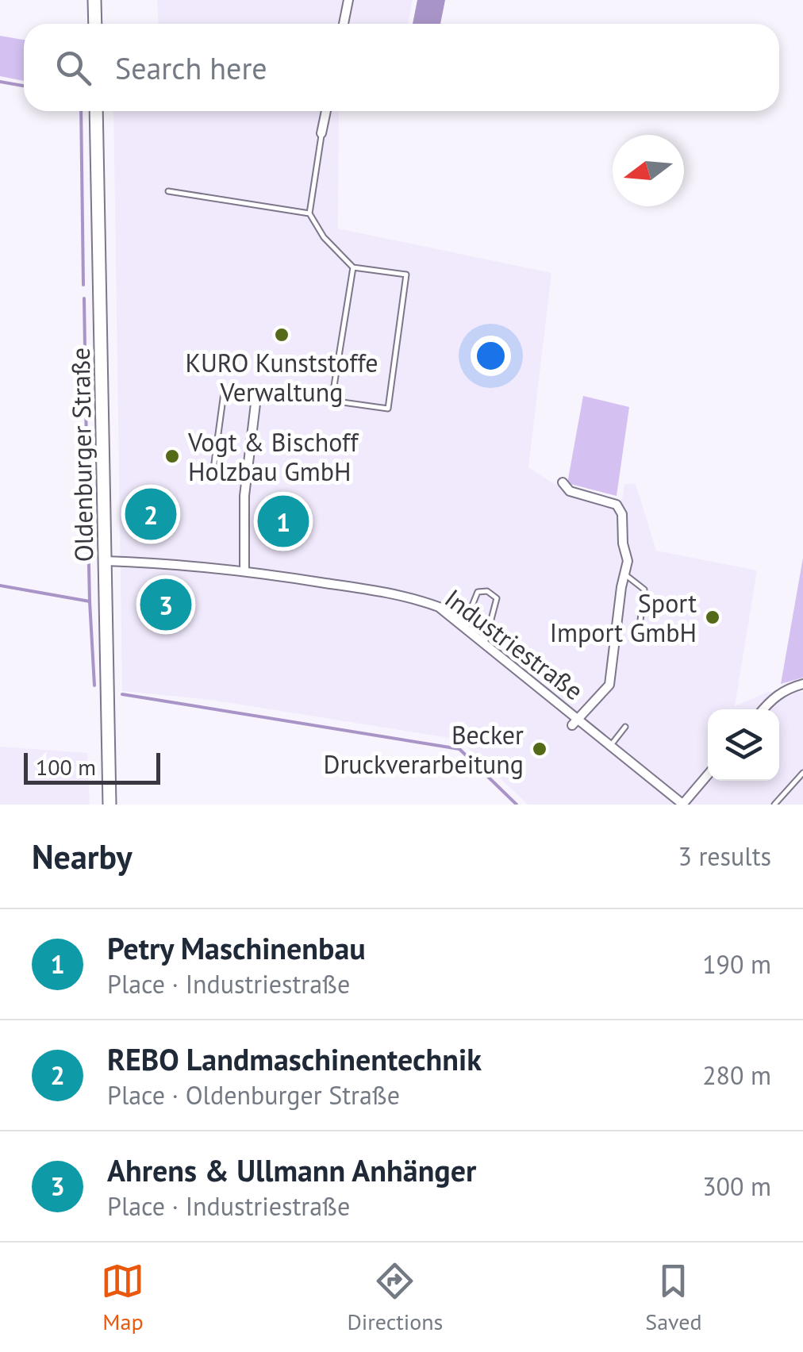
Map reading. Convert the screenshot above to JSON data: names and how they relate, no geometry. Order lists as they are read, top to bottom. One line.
{"streets":{"main road":["Oldenburger Straße"],"street":["Industriestraße"]},"crossings":[["Oldenburger Straße","Industriestraße"]],"places":["KURO Kunststoffe Verwaltung","Vogt & Bischoff Holzbau GmbH","Sport Import GmbH","Becker Druckverarbeitung"],"scale_bar":"100 m","north":"left","page":{"search":"Search here","pins":["2","1","3"],"scale":"100 m","heading":["Nearby","3 results"],"list":[{"mark":"1","name":"Petry Maschinenbau","note":"Place · Industriestraße","value":"190 m"},{"mark":"2","name":"REBO Landmaschinentechnik","note":"Place · Oldenburger Straße","value":"280 m"},{"mark":"3","name":"Ahrens & Ullmann Anhänger","note":"Place · Industriestraße","value":"300 m"}],"nav":["Map","Directions","Saved"]}}
